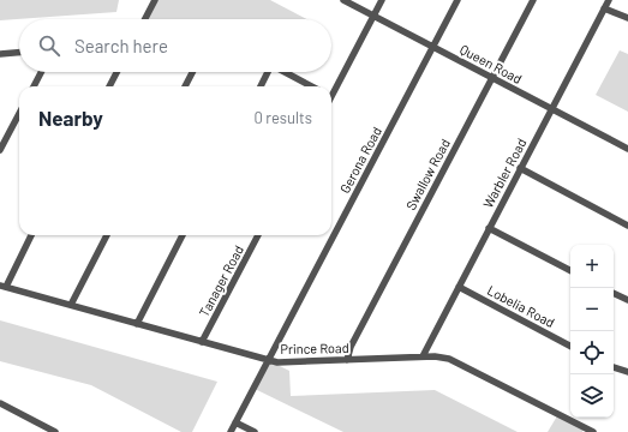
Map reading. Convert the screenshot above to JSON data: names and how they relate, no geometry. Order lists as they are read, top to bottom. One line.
{"streets":{"street":["Queen Road","Gerona Road","Warbler Road","Swallow Road","Tanager Road","Lobelia Road","Prince Road"]},"crossings":[["Queen Road","Gerona Road"],["Queen Road","Warbler Road"],["Queen Road","Swallow Road"],["Gerona Road","Prince Road"],["Warbler Road","Lobelia Road"],["Warbler Road","Prince Road"],["Swallow Road","Prince Road"],["Tanager Road","Prince Road"]],"page":{"search":"Search here","heading":["Nearby","0 results"],"map_buttons":["+","−"]}}
